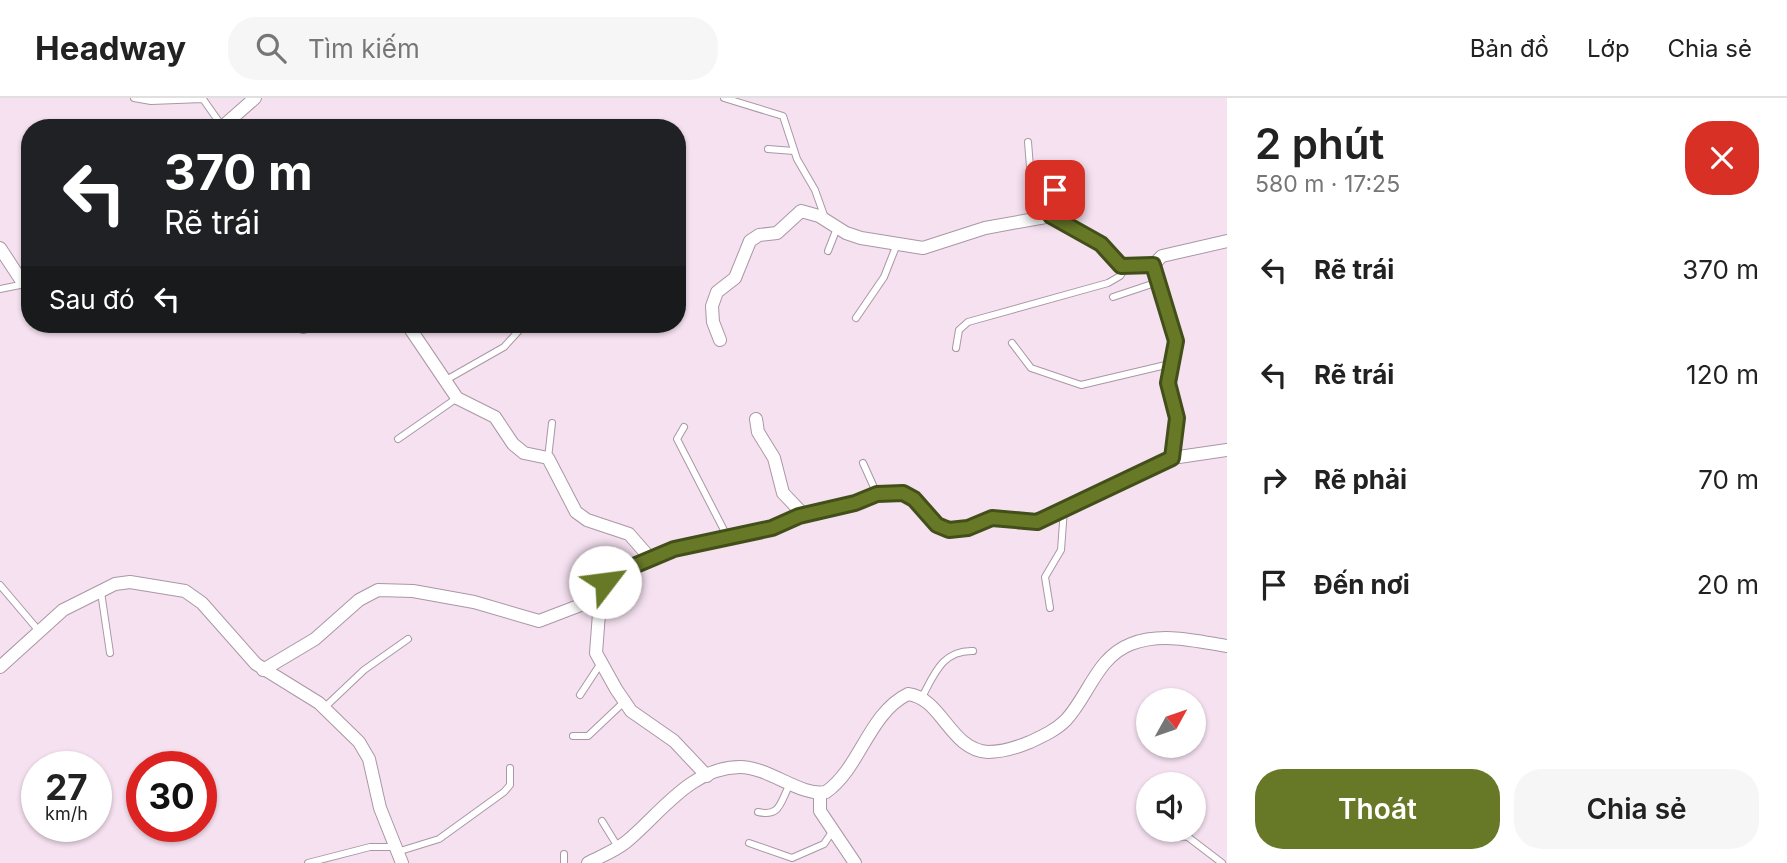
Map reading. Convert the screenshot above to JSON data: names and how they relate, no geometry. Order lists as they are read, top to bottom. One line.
{"north":"top right","page":{"header":"Headway","search":"Tìm kiếm","nav":["Bản đồ","Lớp","Chia sẻ"],"heading":["2 phút","580 m · 17:25"],"turn":["370 m","Rẽ trái"],"list":[{"name":"Rẽ trái","value":"370 m"},{"name":"Rẽ trái","value":"120 m"},{"name":"Rẽ phải","value":"70 m"},{"name":"Đến nơi","value":"20 m"}],"then":"Sau đó","speed":"27 km/h","limit":"30","buttons":["Thoát","Chia sẻ"]}}
